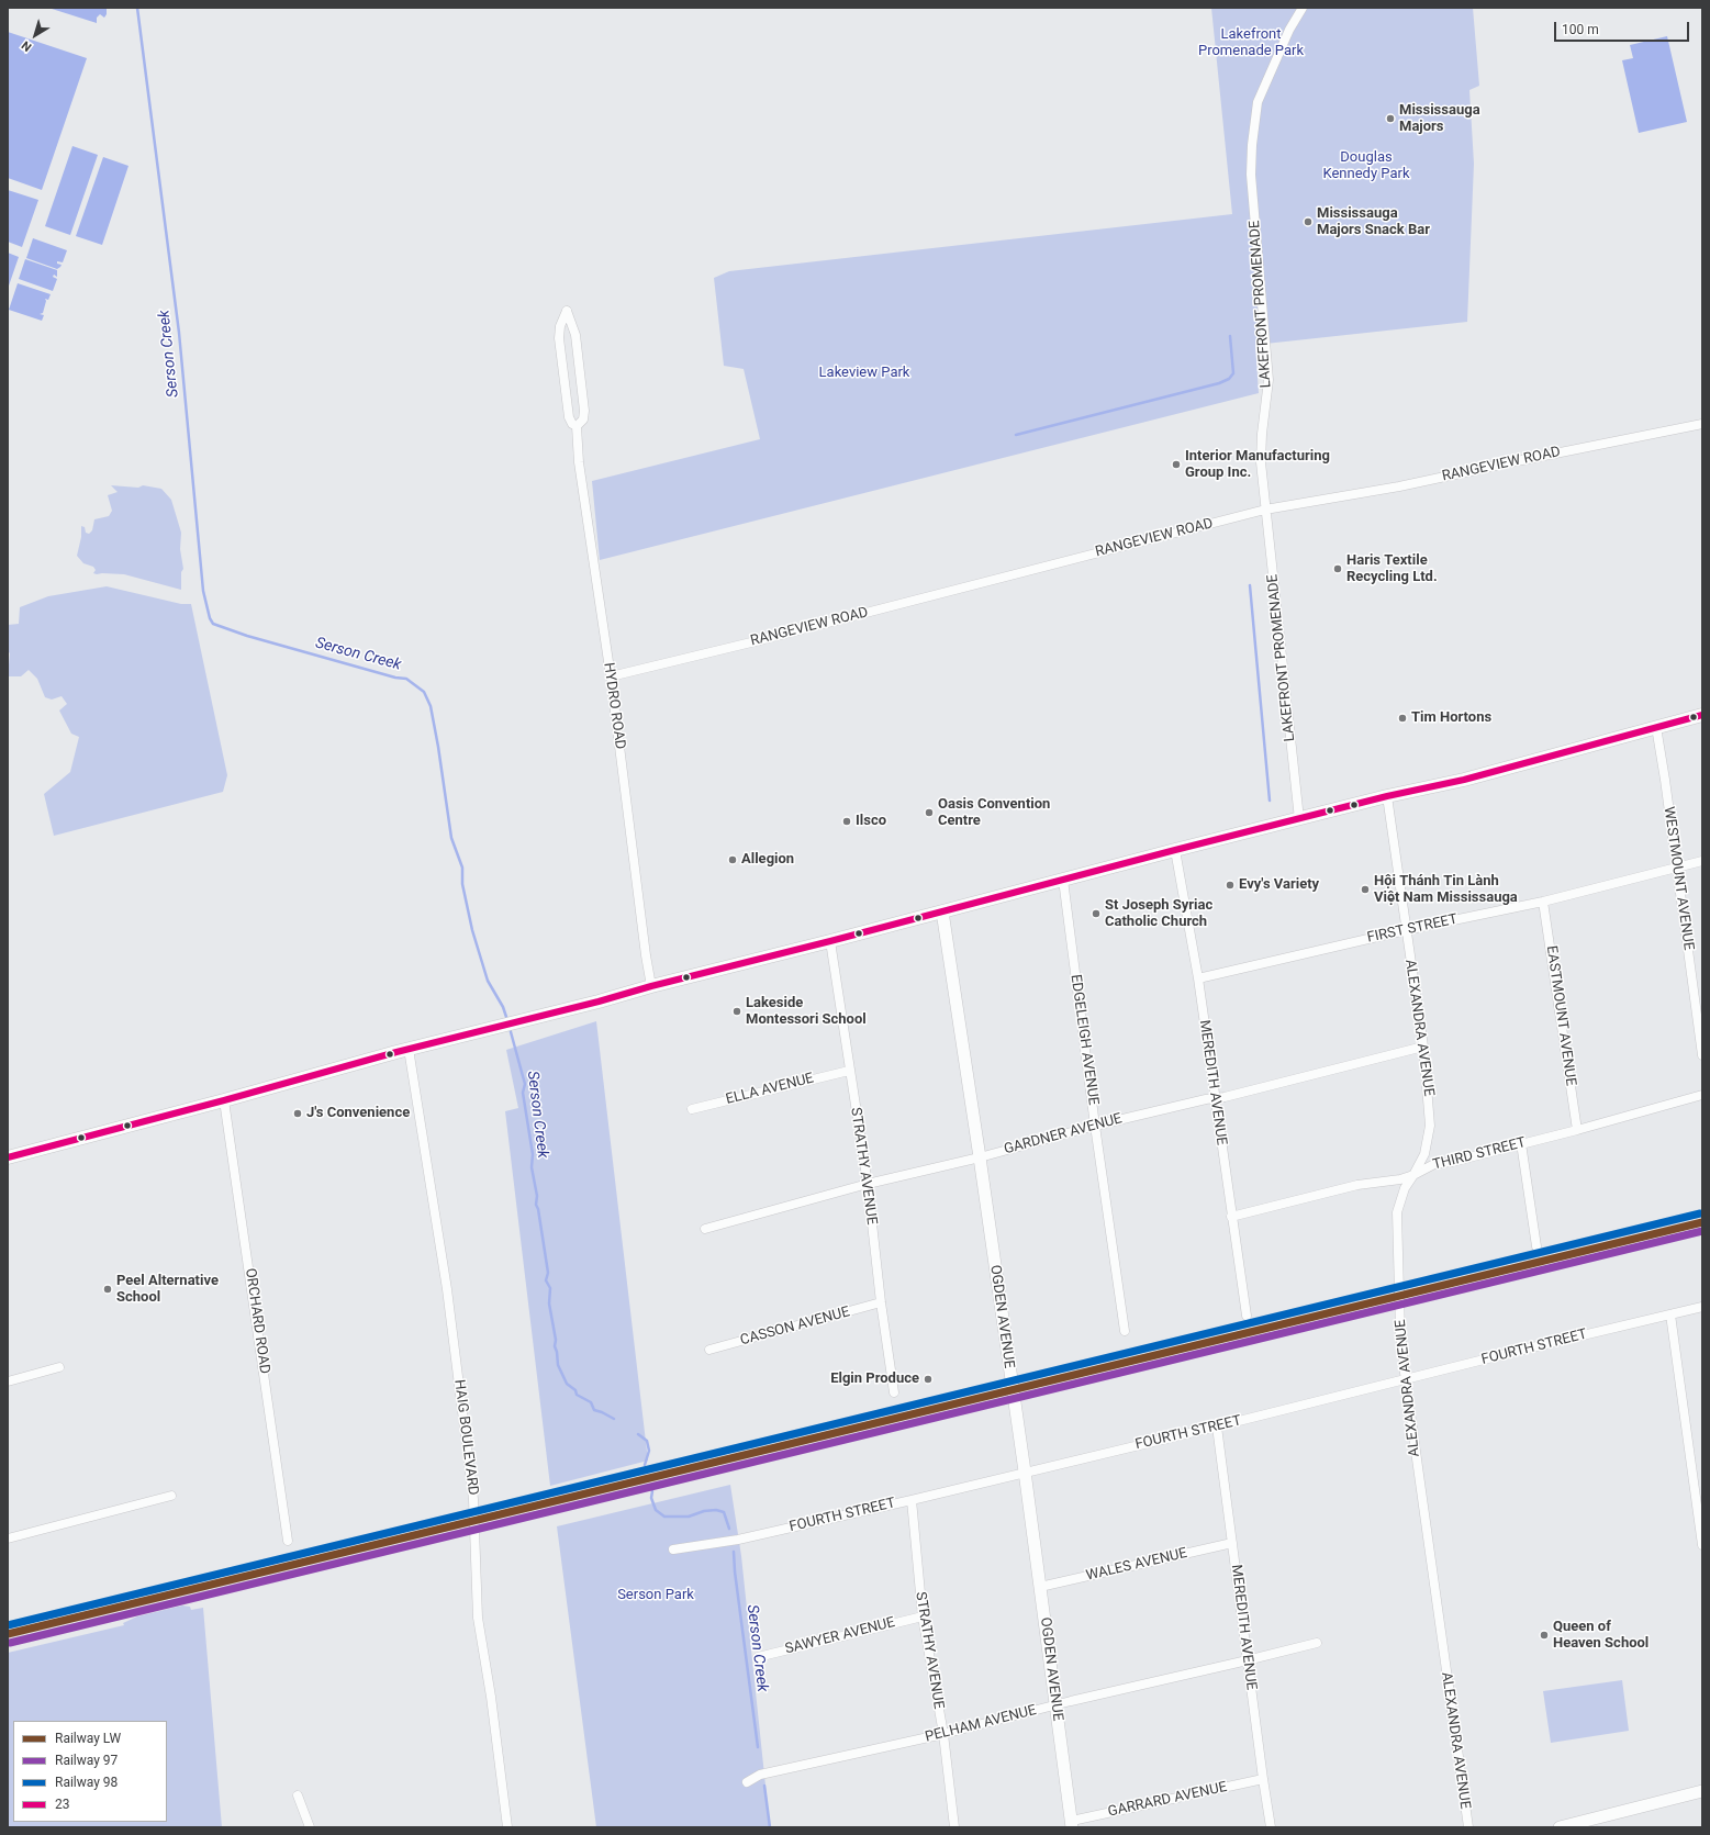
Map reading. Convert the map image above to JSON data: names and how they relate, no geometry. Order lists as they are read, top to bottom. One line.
{"streets":{"street":["LAKEFRONT PROMENADE","RANGEVIEW ROAD","HYDRO ROAD","WESTMOUNT AVENUE","FIRST STREET","EASTMOUNT AVENUE","ALEXANDRA AVENUE","EDGELEIGH AVENUE","MEREDITH AVENUE","ELLA AVENUE","GARDNER AVENUE","THIRD STREET","STRATHY AVENUE","OGDEN AVENUE","ORCHARD ROAD","CASSON AVENUE","FOURTH STREET","HAIG BOULEVARD","WALES AVENUE","SAWYER AVENUE","PELHAM AVENUE","GARRARD AVENUE"]},"crossings":[["LAKEFRONT PROMENADE","RANGEVIEW ROAD"],["RANGEVIEW ROAD","HYDRO ROAD"],["WESTMOUNT AVENUE","FIRST STREET"],["FIRST STREET","EASTMOUNT AVENUE"],["FIRST STREET","ALEXANDRA AVENUE"],["FIRST STREET","MEREDITH AVENUE"],["EASTMOUNT AVENUE","THIRD STREET"],["ALEXANDRA AVENUE","GARDNER AVENUE"],["ALEXANDRA AVENUE","THIRD STREET"],["ALEXANDRA AVENUE","FOURTH STREET"],["EDGELEIGH AVENUE","GARDNER AVENUE"],["MEREDITH AVENUE","GARDNER AVENUE"],["MEREDITH AVENUE","THIRD STREET"],["MEREDITH AVENUE","FOURTH STREET"],["MEREDITH AVENUE","WALES AVENUE"],["MEREDITH AVENUE","PELHAM AVENUE"],["MEREDITH AVENUE","GARRARD AVENUE"],["ELLA AVENUE","STRATHY AVENUE"],["GARDNER AVENUE","STRATHY AVENUE"],["GARDNER AVENUE","OGDEN AVENUE"],["STRATHY AVENUE","CASSON AVENUE"],["STRATHY AVENUE","FOURTH STREET"],["STRATHY AVENUE","SAWYER AVENUE"],["STRATHY AVENUE","PELHAM AVENUE"],["OGDEN AVENUE","FOURTH STREET"],["OGDEN AVENUE","WALES AVENUE"],["OGDEN AVENUE","PELHAM AVENUE"],["OGDEN AVENUE","GARRARD AVENUE"]],"water":["Serson Creek"],"parks":["Lakefront Promenade Park","Douglas Kennedy Park","Lakeview Park","Serson Park"],"places":["Mississauga Majors","Mississauga Majors Snack Bar","Interior Manufacturing Group Inc.","Haris Textile Recycling Ltd.","Tim Hortons","Oasis Convention Centre","Ilsco","Allegion","Evy's Variety","Hội Thánh Tin Lành Việt Nam Mississauga","St Joseph Syriac Catholic Church","Lakeside Montessori School","J's Convenience","Peel Alternative School","Elgin Produce","Queen of Heaven School"],"lines":["transit line 23","rail line 98","rail line LW","rail line 97"],"legend":["Railway LW","Railway 97","Railway 98","23"],"scale_bar":"100 m","north":"bottom left"}
